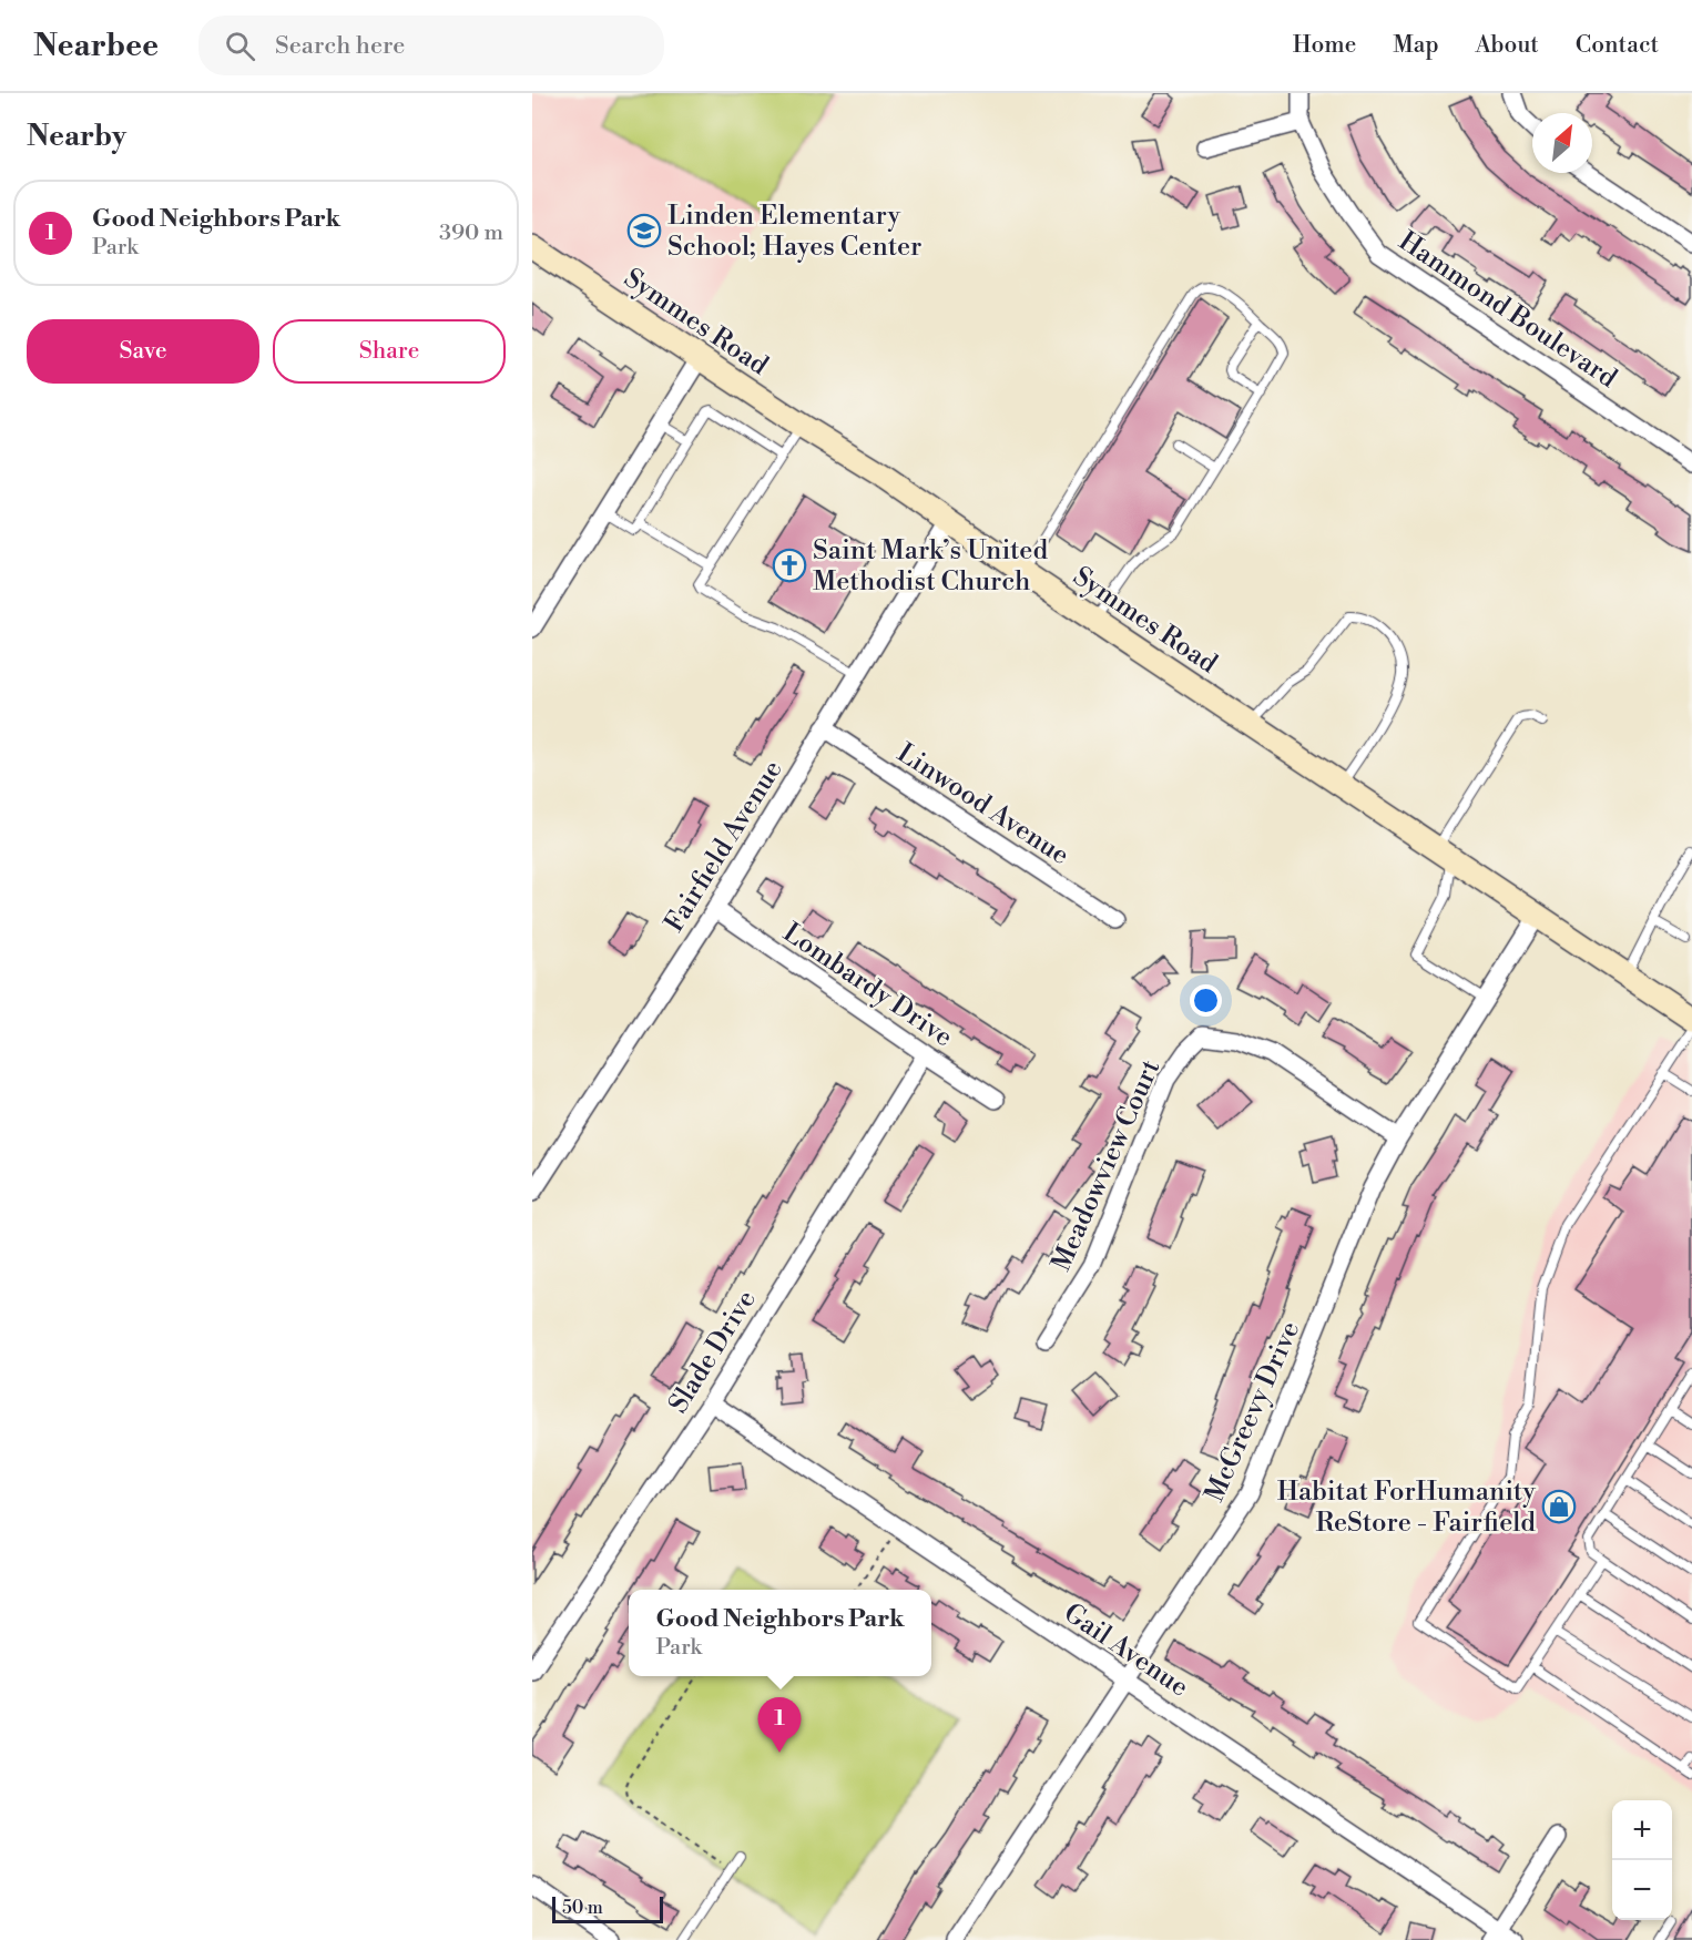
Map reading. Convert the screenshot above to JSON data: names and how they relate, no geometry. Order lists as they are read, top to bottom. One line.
{"streets":{"main road":["Symmes Road"],"street":["Hammond Boulevard","Linwood Avenue","Fairfield Avenue","Lombardy Drive","Meadowview Court","Slade Drive","McGreevy Drive","Gail Avenue"]},"crossings":[["Symmes Road","Fairfield Avenue"],["Symmes Road","McGreevy Drive"],["Linwood Avenue","Fairfield Avenue"],["Fairfield Avenue","Lombardy Drive"],["Lombardy Drive","Slade Drive"],["Meadowview Court","McGreevy Drive"],["Slade Drive","Gail Avenue"],["McGreevy Drive","Gail Avenue"]],"places":{"school or university":["Linden Elementary School; Hayes Center"],"church":["Saint Mark’s United Methodist Church"],"shop":["Habitat ForHumanity ReStore - Fairfield"]},"scale_bar":"50 m","north":"top right","page":{"header":"Nearbee","search":"Search here","nav":["Home","Map","About","Contact"],"heading":"Nearby","list":[{"mark":"1","name":"Good Neighbors Park","note":"Park","value":"390 m"}],"buttons":["Save","Share"],"popup":["Good Neighbors Park","Park"],"pins":"1","map_buttons":["+","−"],"scale":"50 m"}}
